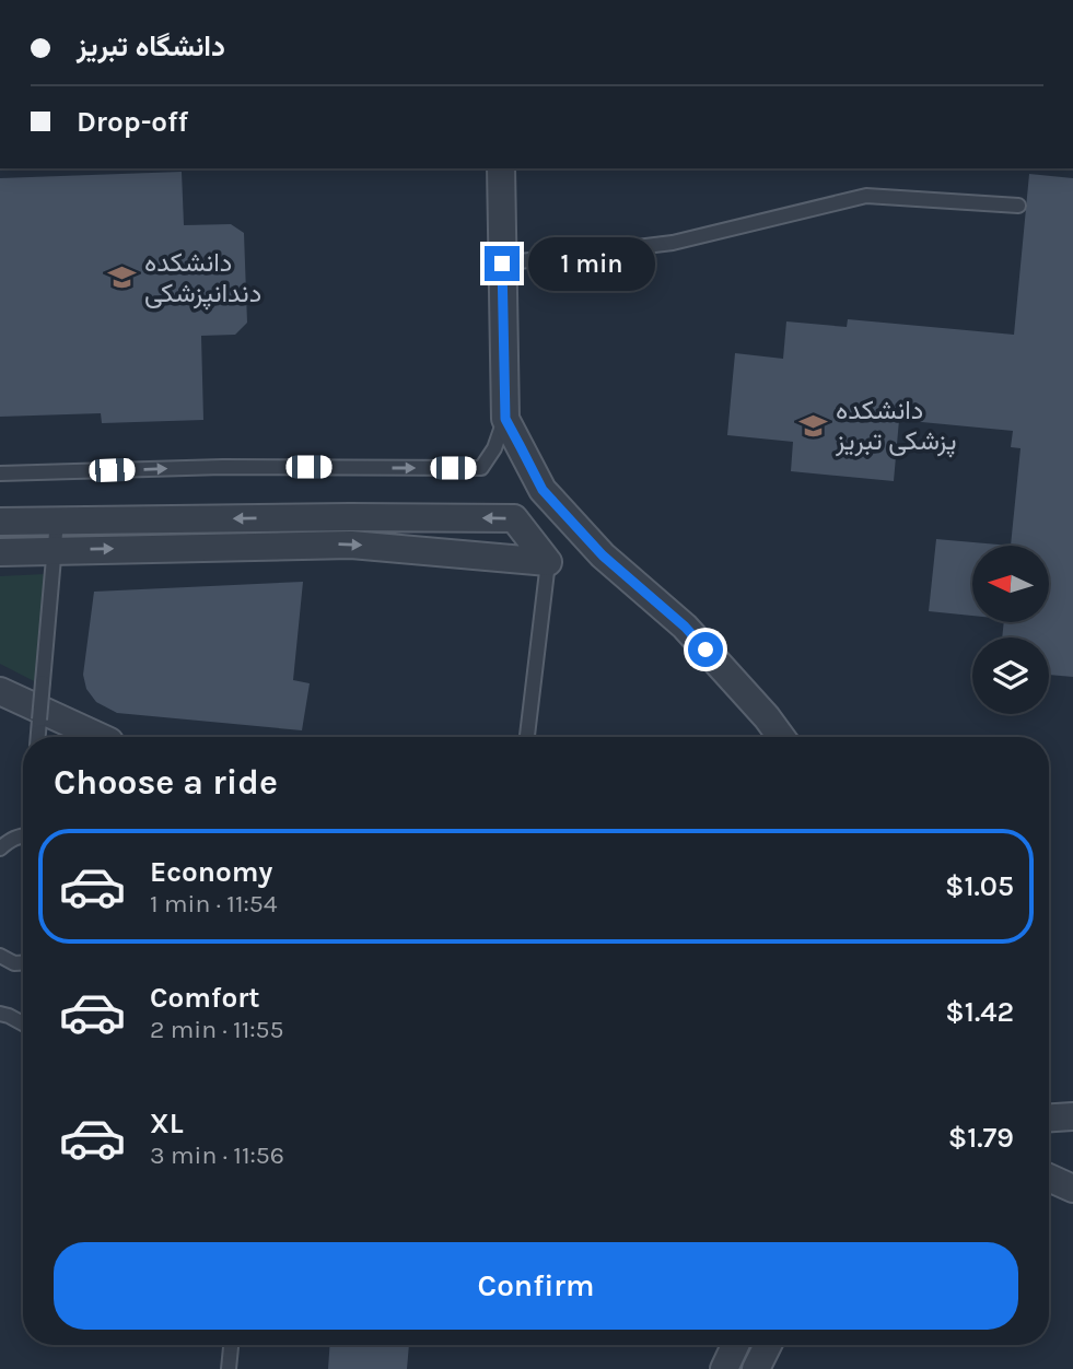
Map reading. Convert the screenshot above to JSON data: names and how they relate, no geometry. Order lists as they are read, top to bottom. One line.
{"places":{"school or university":["دانشکده دندانپزشکی","دانشکده پزشکی تبریز"]},"north":"left","page":{"banner":["دانشگاه تبریز","Drop-off"],"bubble":"1 min","heading":"Choose a ride","list":[{"name":"Economy","note":"1 min · 11:54","value":"$1.05"},{"name":"Comfort","note":"2 min · 11:55","value":"$1.42"},{"name":"XL","note":"3 min · 11:56","value":"$1.79"}],"buttons":"Confirm"}}
